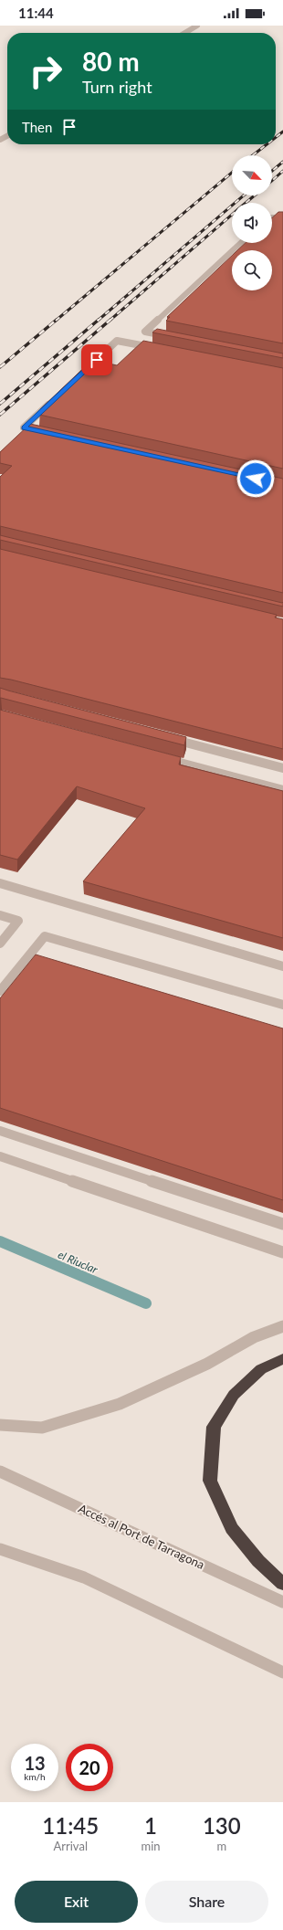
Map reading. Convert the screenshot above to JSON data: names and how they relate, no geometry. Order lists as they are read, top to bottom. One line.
{"streets":{"street":["Accés al Port de Tarragona"]},"water":["el Riuclar"],"north":"bottom right","page":{"status":"11:44","turn":["80 m","Turn right"],"then":"Then","speed":"13 km/h","limit":"20","eta":["11:45","Arrival","1","min","130","m"],"buttons":["Exit","Share"]}}
